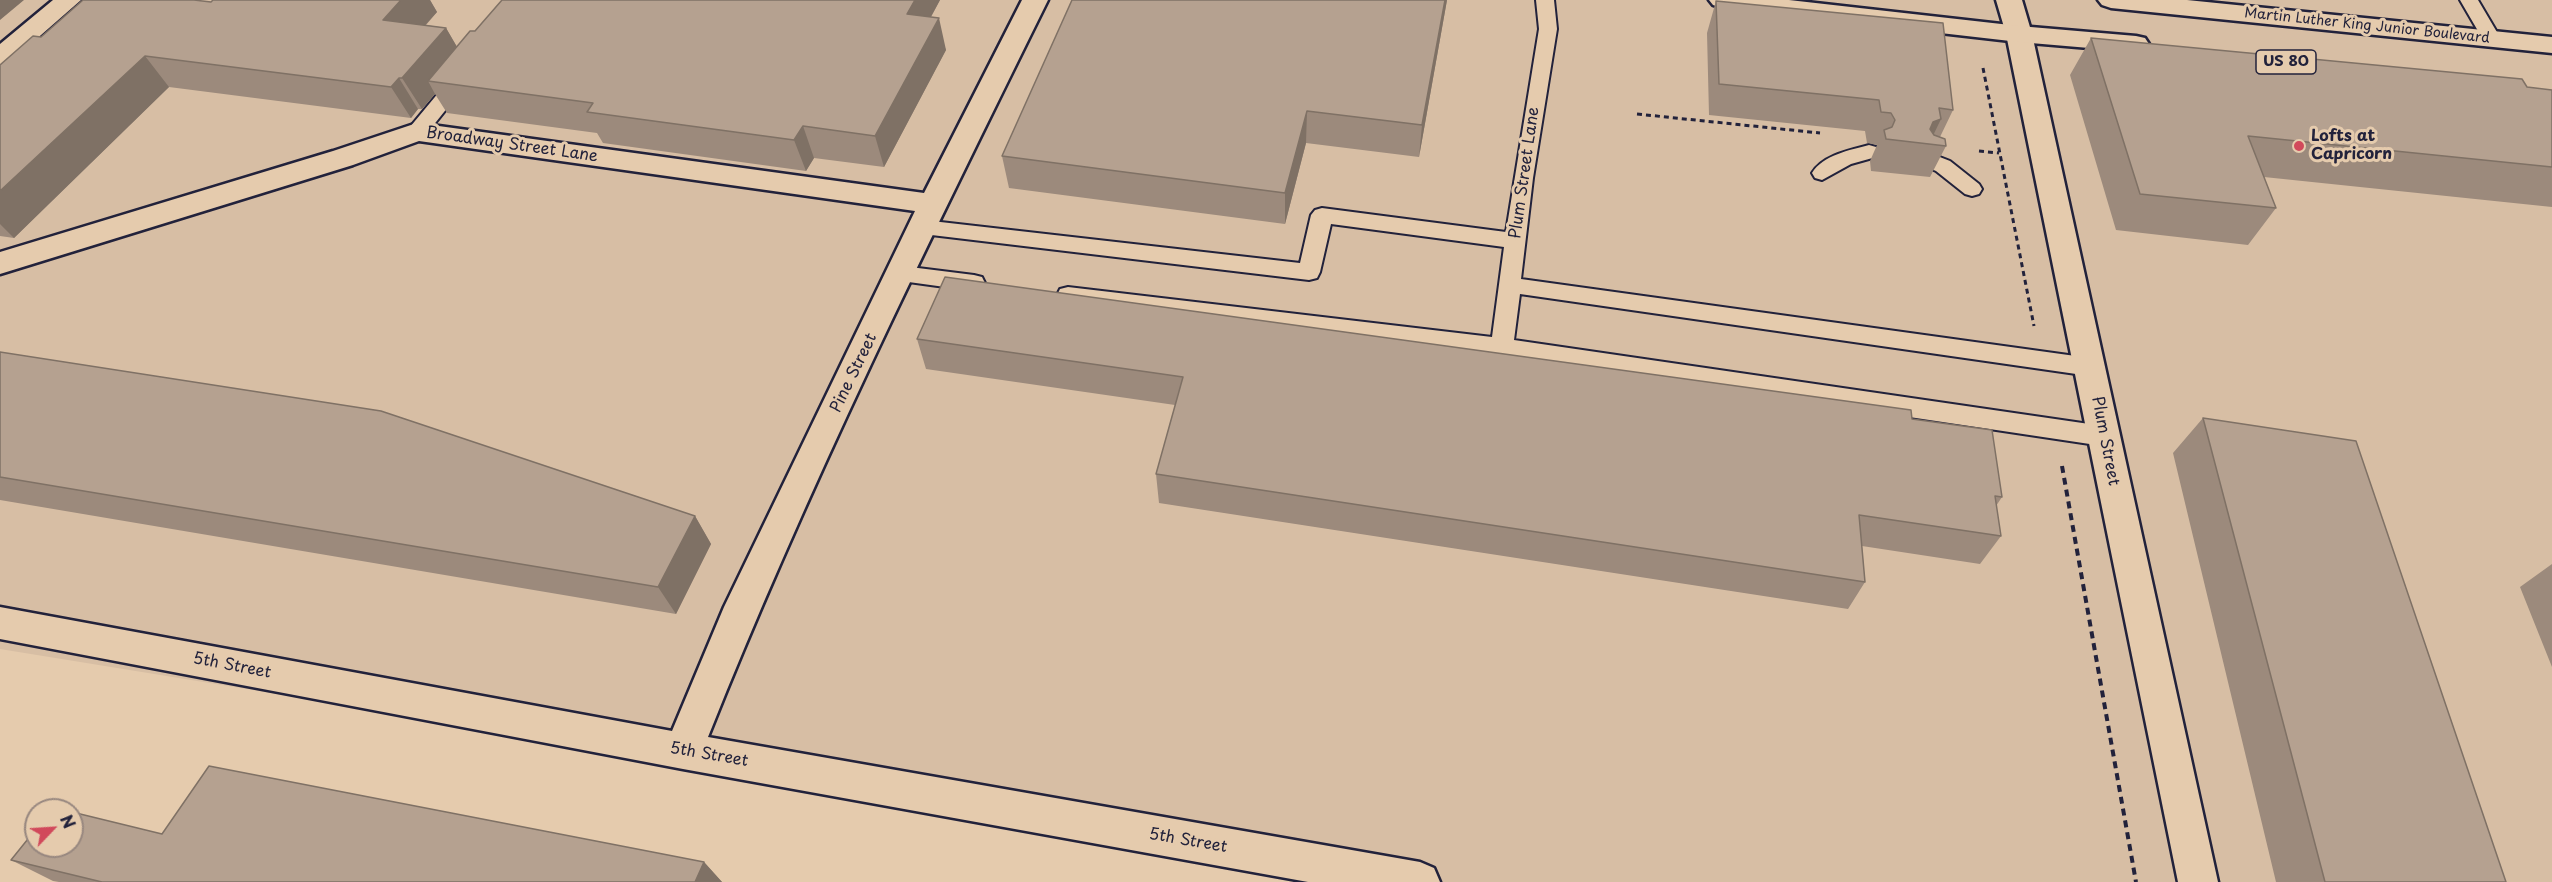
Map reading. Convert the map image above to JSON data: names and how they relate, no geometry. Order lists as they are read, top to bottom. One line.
{"streets":{"street":["Martin Luther King Junior Boulevard","Broadway Street Lane","Pine Street","Plum Street","5th Street"],"lane":["Plum Street Lane"]},"crossings":[["Broadway Street Lane","Pine Street"],["Pine Street","5th Street"]],"places":["Lofts at Capricorn"],"north":"top right"}
